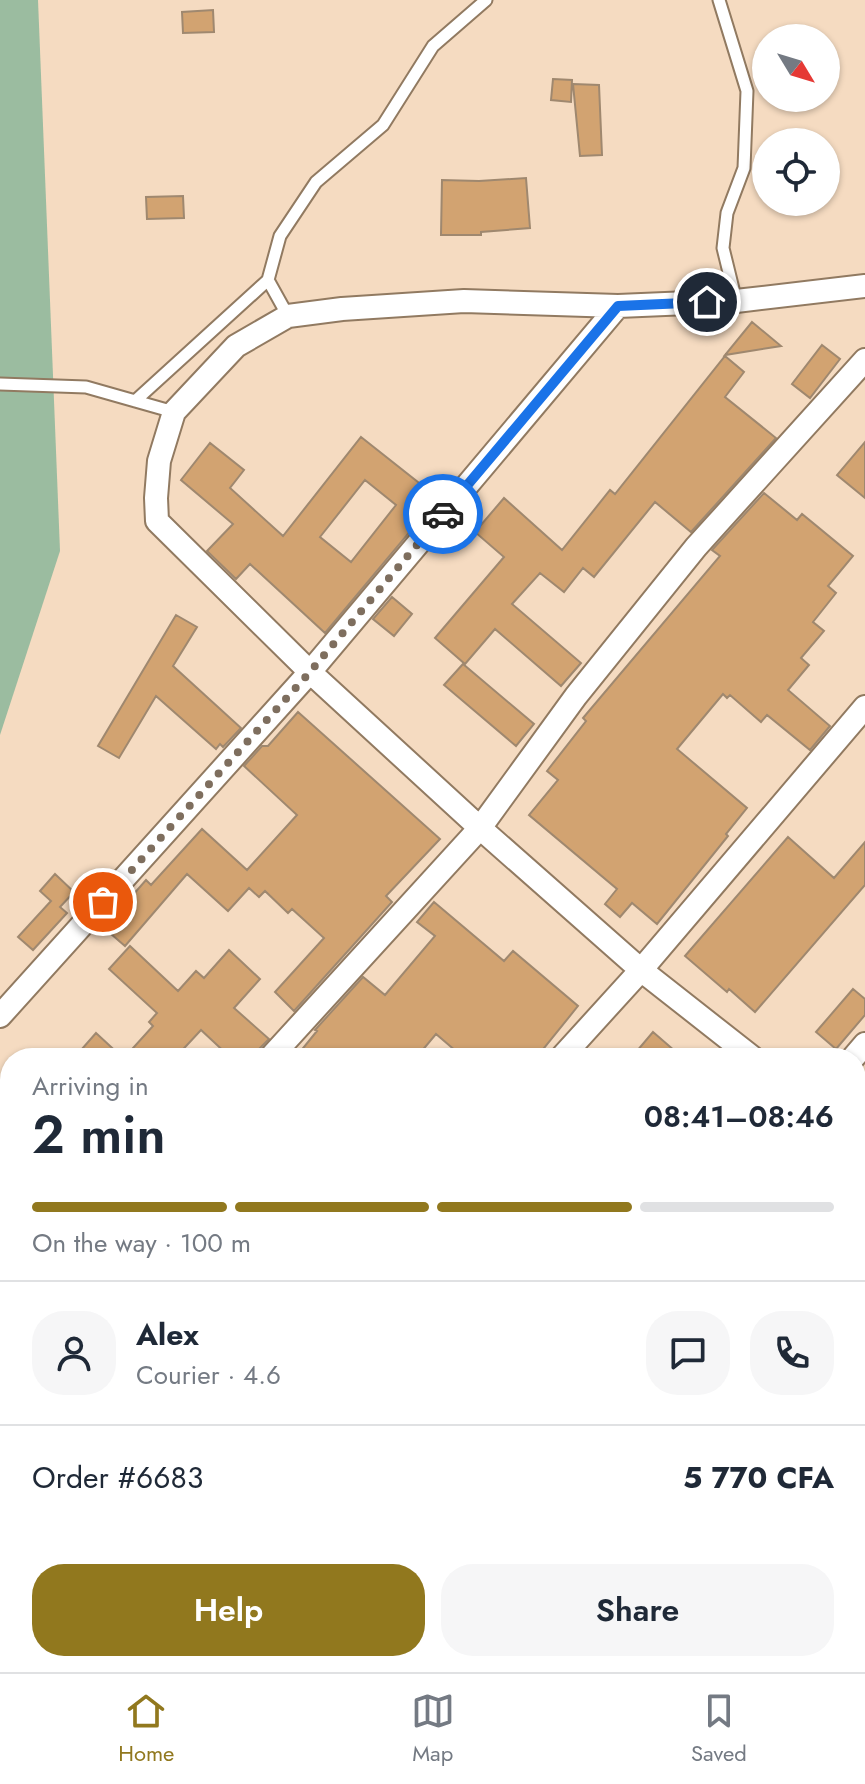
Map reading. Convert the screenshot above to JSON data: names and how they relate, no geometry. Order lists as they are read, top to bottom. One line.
{"north":"bottom right","page":{"heading":["2 min","Arriving in","08:41–08:46"],"panel":["Alex","Courier · 4.6","Order #6683","5 770 CFA"],"bar":"On the way · 100 m","buttons":["Help","Share"],"tabs":["Home","Map","Saved"]}}
